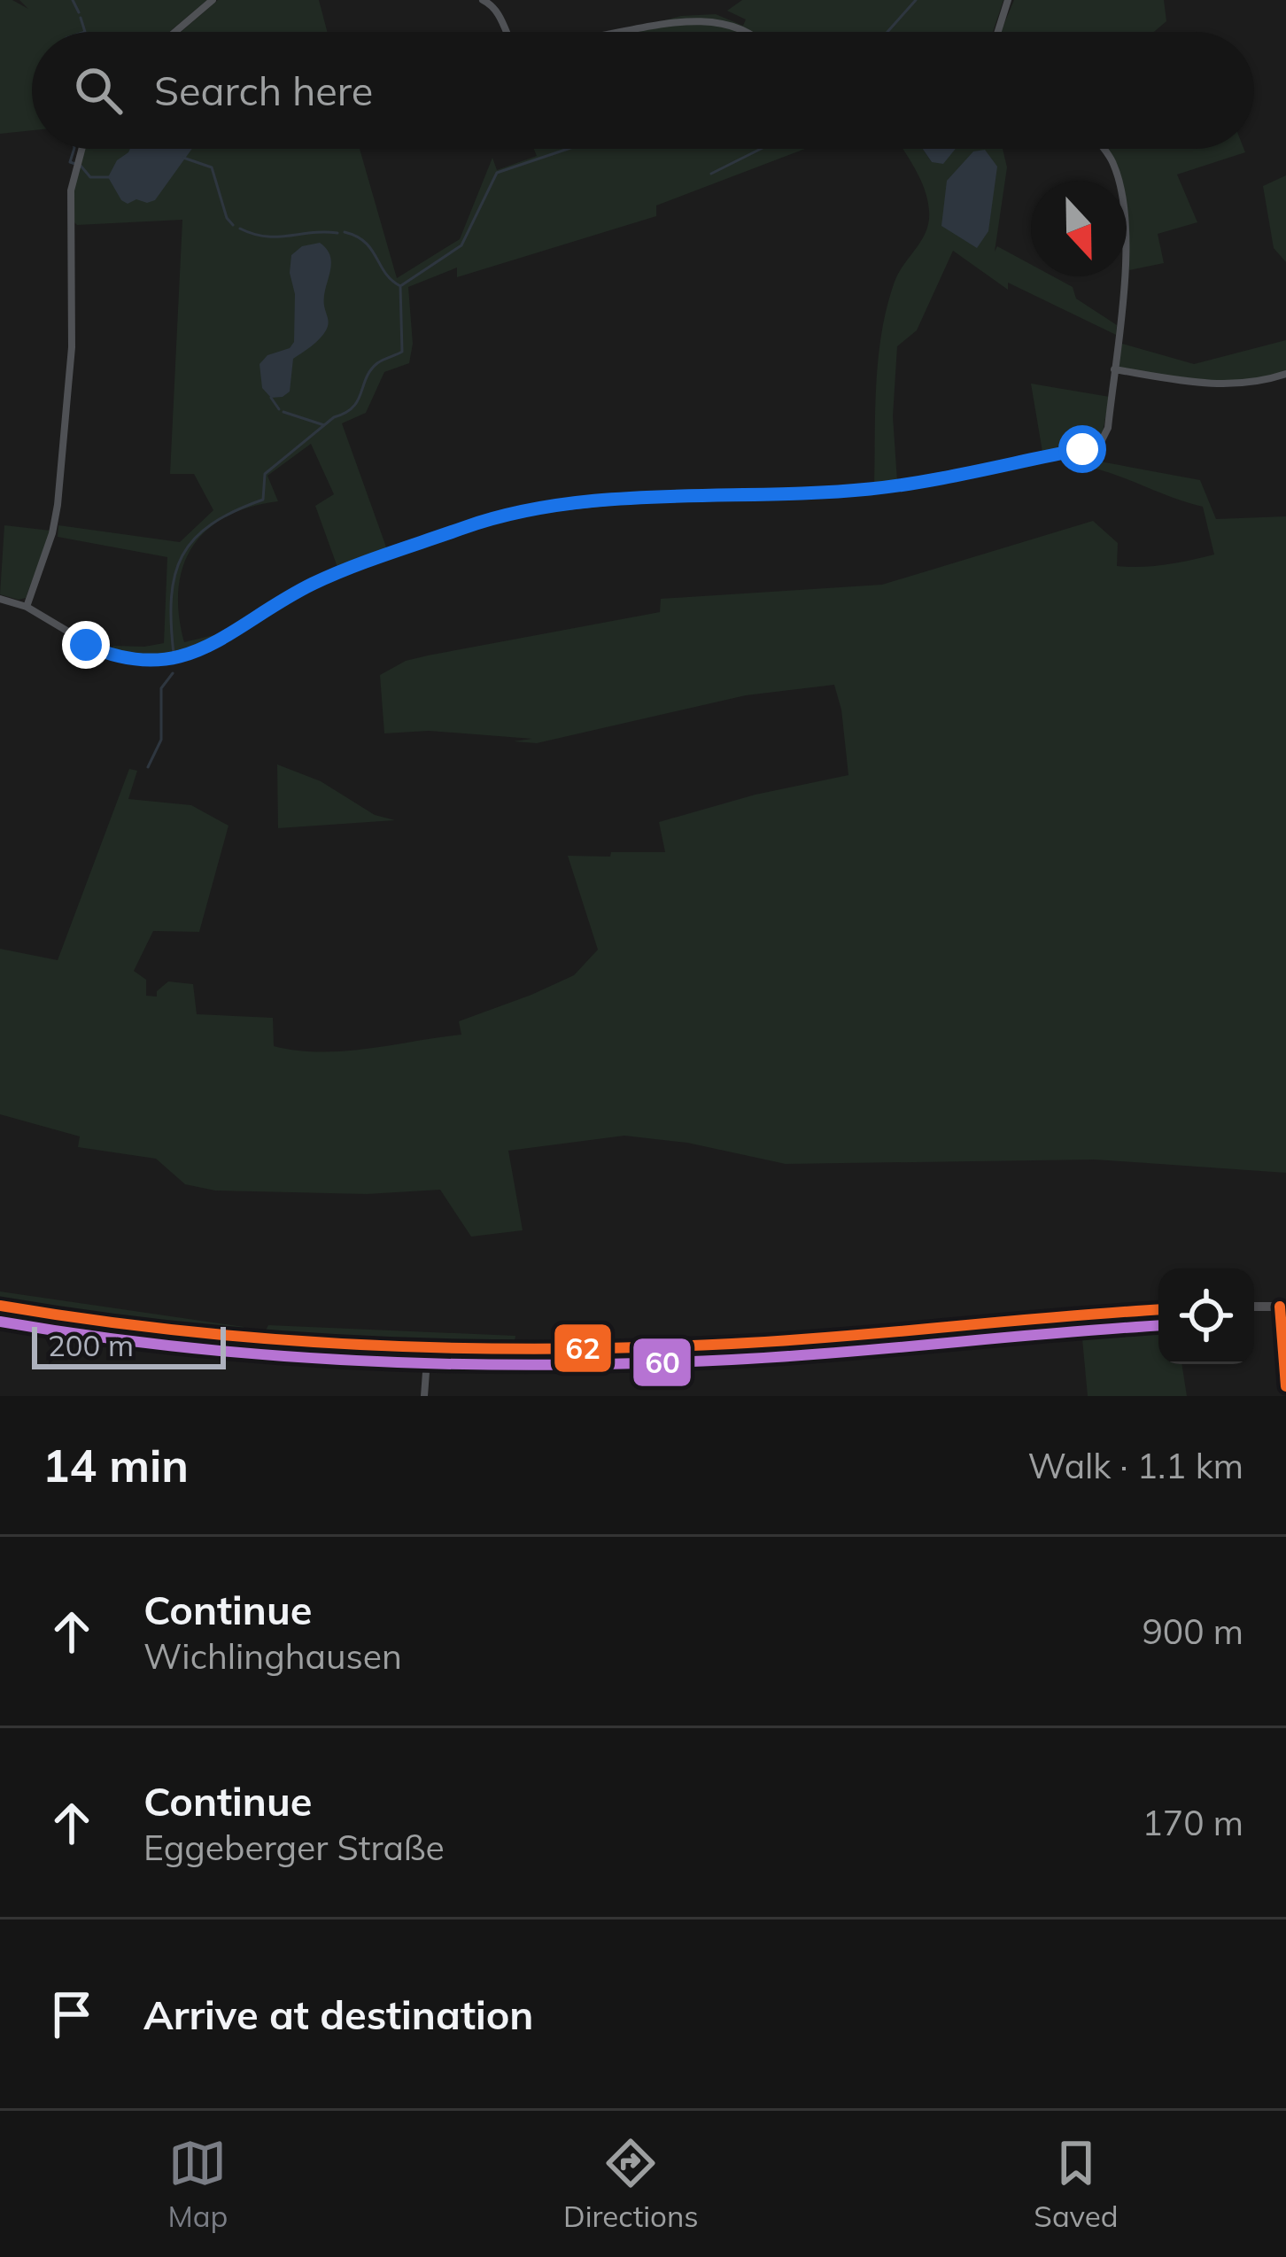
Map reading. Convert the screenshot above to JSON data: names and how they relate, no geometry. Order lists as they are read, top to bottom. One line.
{"lines":["transit line 62","transit line 60"],"scale_bar":"200 m","north":"bottom","page":{"search":"Search here","scale":"200 m","heading":["14 min","Walk · 1.1 km"],"list":[["Continue","Wichlinghausen","900 m"],["Continue","Eggeberger Straße","170 m"],"Arrive at destination"],"nav":["Map","Directions","Saved"]}}
